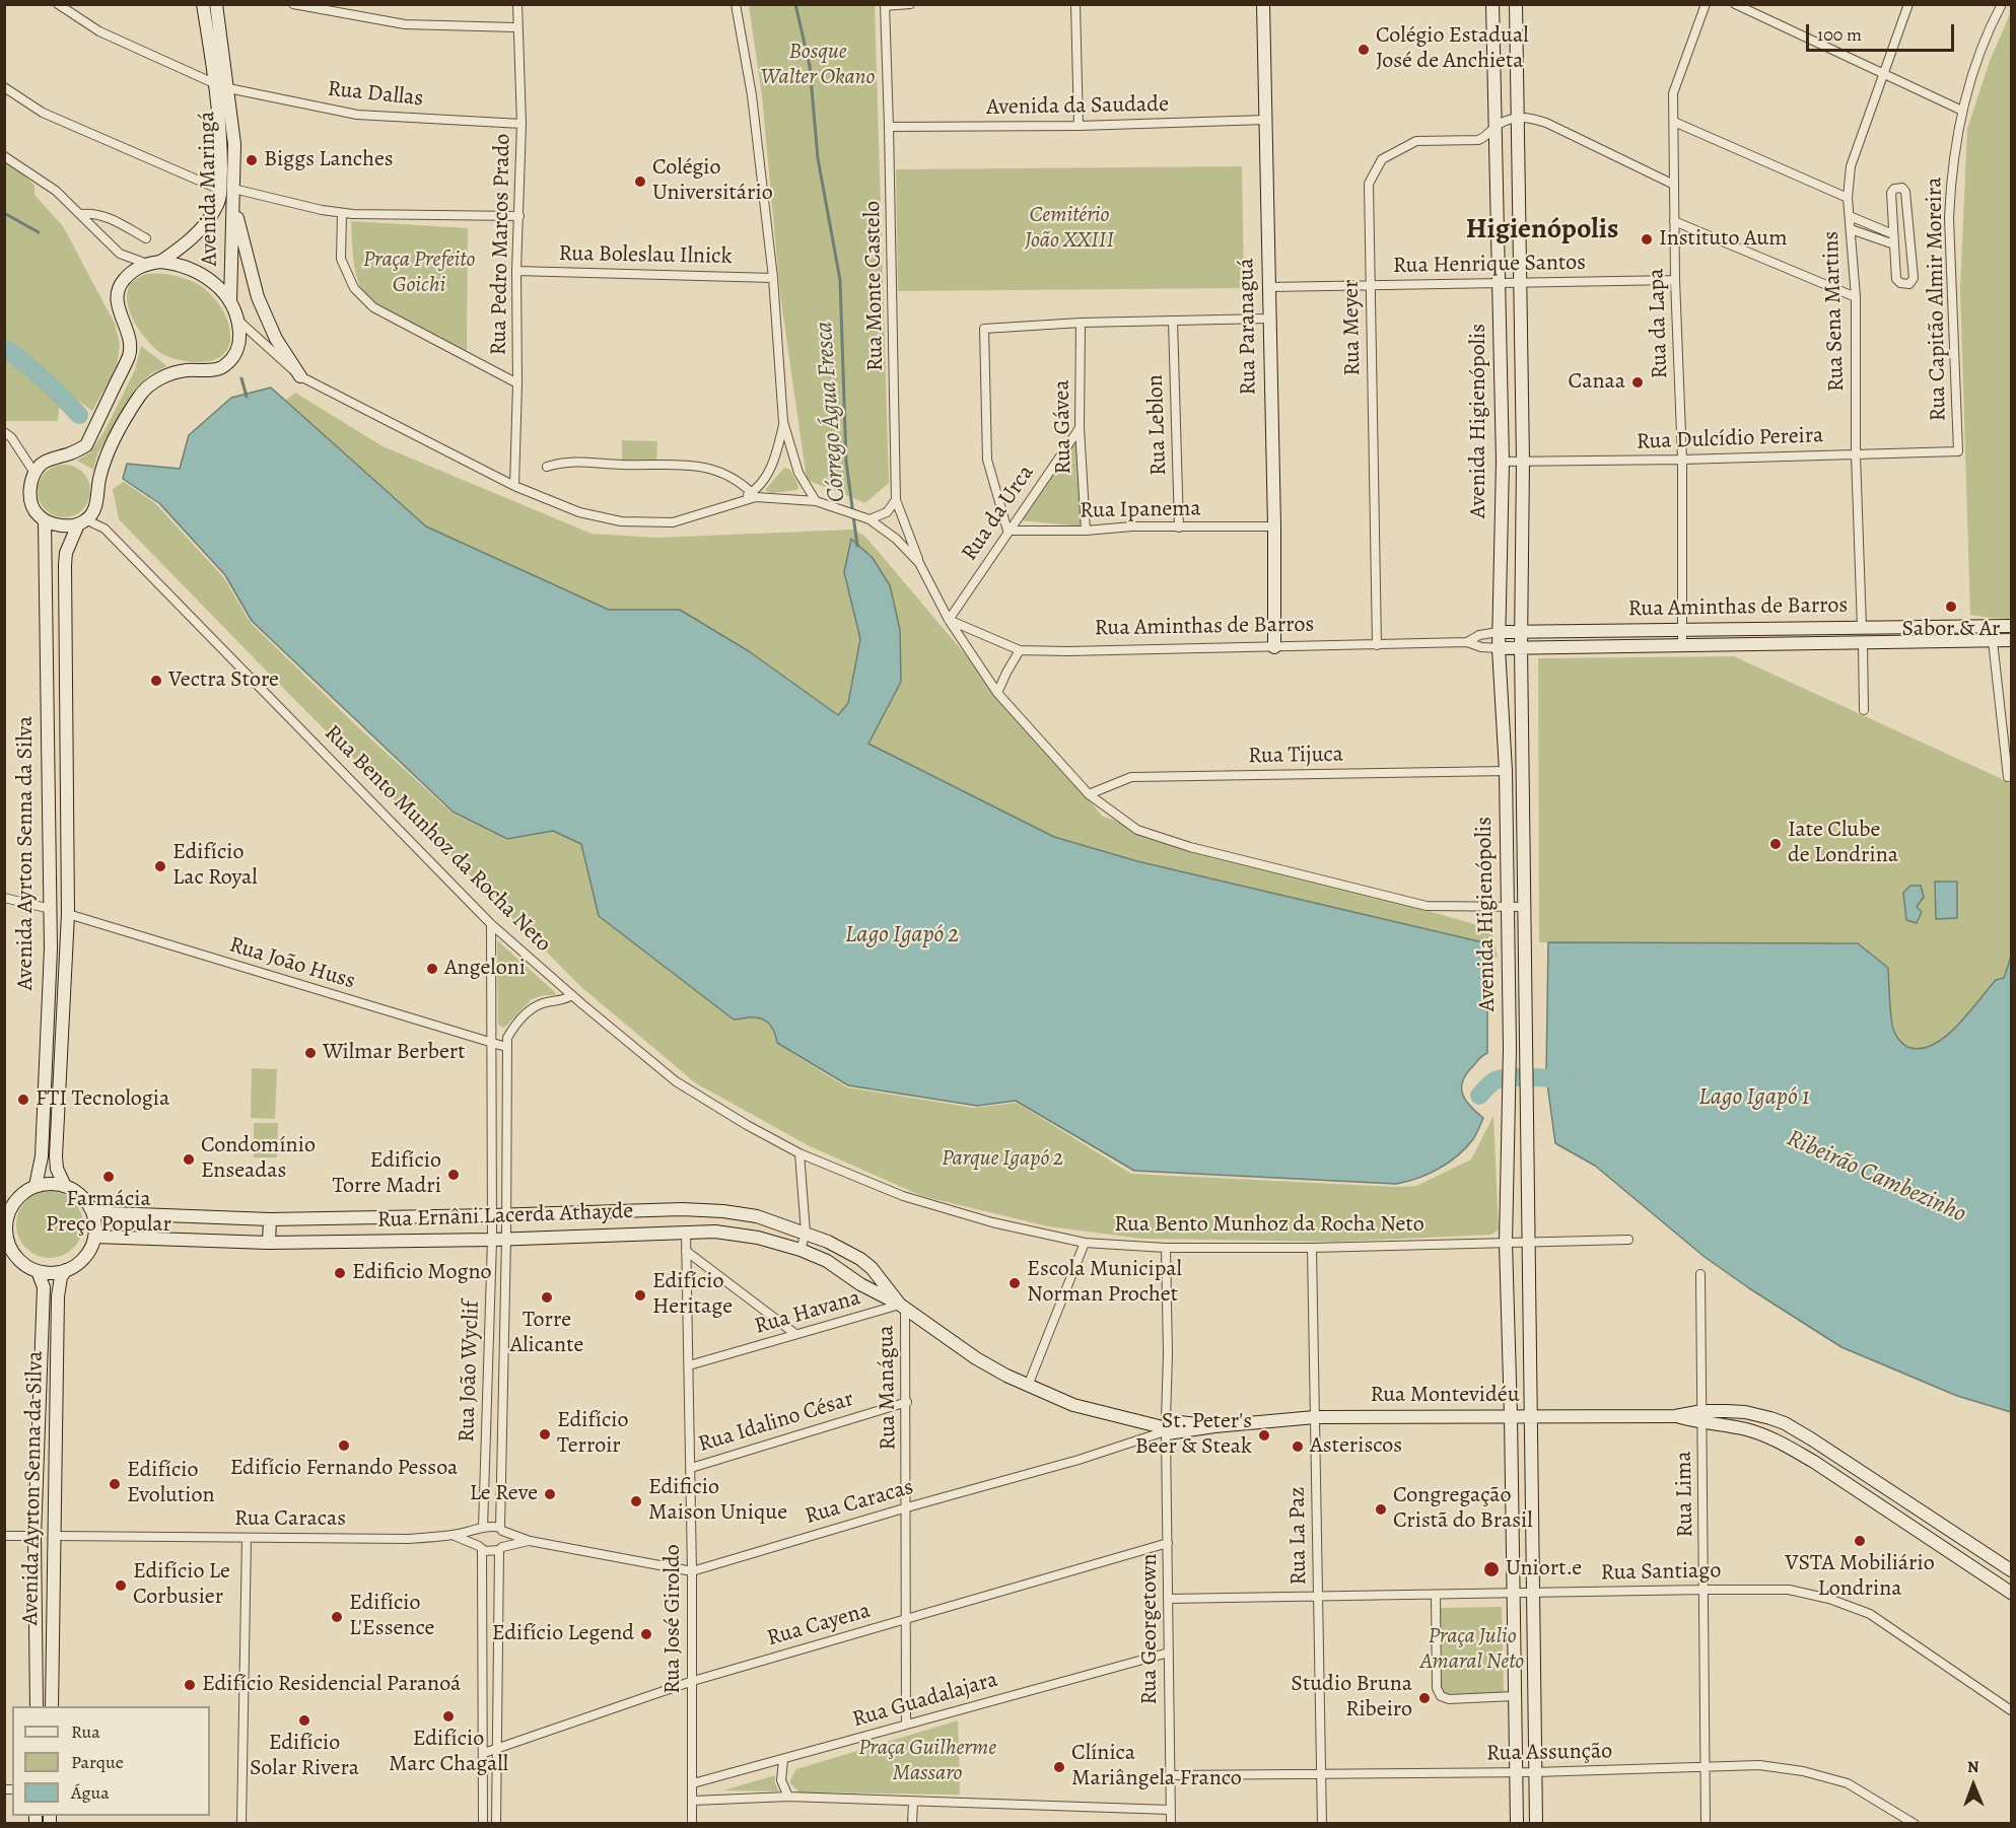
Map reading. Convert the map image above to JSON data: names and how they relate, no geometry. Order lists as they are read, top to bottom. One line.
{"streets":{"main road":["Avenida Maringá","Rua Paranaguá","Avenida Higienópolis","Rua Aminthas de Barros","Avenida Ayrton Senna da Silva","Rua Ernâni Lacerda Athayde","Rua Montevidéu"],"street":["Rua Dallas","Avenida da Saudade","Rua Pedro Marcos Prado","Rua Boleslau Ilnick","Rua Henrique Santos","Rua Monte Castelo","Rua Capitão Almir Moreira","Rua Sena Martins","Rua da Lapa","Rua Meyer","Rua Leblon","Rua Gávea","Rua Dulcídio Pereira","Rua Ipanema","Rua da Urca","Rua Tijuca","Rua Bento Munhoz da Rocha Neto","Rua João Huss","Rua Havana","Rua João Wyclif","Rua Manágua","Rua Idalino César","Rua Lima","Rua Caracas","Rua La Paz","Rua Santiago","Rua José Giroldo","Rua Cayena","Rua Georgetown","Rua Guadalajara","Rua Assunção"]},"crossings":[["Rua Dallas","Avenida Maringá"],["Rua Dallas","Rua Pedro Marcos Prado"],["Avenida da Saudade","Rua Monte Castelo"],["Avenida da Saudade","Rua Paranaguá"],["Avenida Maringá","Avenida Ayrton Senna da Silva"],["Rua Pedro Marcos Prado","Rua Boleslau Ilnick"],["Rua Henrique Santos","Rua da Lapa"],["Rua Henrique Santos","Rua Paranaguá"],["Rua Henrique Santos","Rua Meyer"],["Rua Henrique Santos","Avenida Higienópolis"],["Rua Capitão Almir Moreira","Rua Dulcídio Pereira"],["Rua Sena Martins","Rua Dulcídio Pereira"],["Rua Sena Martins","Rua Aminthas de Barros"],["Rua da Lapa","Rua Dulcídio Pereira"],["Rua da Lapa","Rua Aminthas de Barros"],["Rua Paranaguá","Rua Ipanema"],["Rua Paranaguá","Rua Aminthas de Barros"],["Rua Meyer","Avenida Higienópolis"],["Rua Meyer","Rua Aminthas de Barros"],["Avenida Higienópolis","Rua Dulcídio Pereira"],["Avenida Higienópolis","Rua Aminthas de Barros"],["Avenida Higienópolis","Rua Tijuca"],["Avenida Higienópolis","Rua Bento Munhoz da Rocha Neto"],["Avenida Higienópolis","Rua Montevidéu"],["Avenida Higienópolis","Rua Santiago"],["Avenida Higienópolis","Rua Assunção"],["Rua Leblon","Rua Ipanema"],["Rua Gávea","Rua Ipanema"],["Rua Gávea","Rua da Urca"],["Rua Ipanema","Rua da Urca"],["Rua da Urca","Rua Aminthas de Barros"],["Rua Bento Munhoz da Rocha Neto","Avenida Ayrton Senna da Silva"],["Rua Bento Munhoz da Rocha Neto","Rua João Wyclif"],["Rua Bento Munhoz da Rocha Neto","Rua La Paz"],["Rua Bento Munhoz da Rocha Neto","Rua Georgetown"],["Avenida Ayrton Senna da Silva","Rua João Huss"],["Avenida Ayrton Senna da Silva","Rua Ernâni Lacerda Athayde"],["Avenida Ayrton Senna da Silva","Rua Caracas"],["Rua João Huss","Rua João Wyclif"],["Rua Ernâni Lacerda Athayde","Rua Havana"],["Rua Ernâni Lacerda Athayde","Rua João Wyclif"],["Rua Ernâni Lacerda Athayde","Rua Manágua"],["Rua Ernâni Lacerda Athayde","Rua Montevidéu"],["Rua Ernâni Lacerda Athayde","Rua José Giroldo"],["Rua Havana","Rua Manágua"],["Rua Havana","Rua Montevidéu"],["Rua Havana","Rua José Giroldo"],["Rua João Wyclif","Rua Montevidéu"],["Rua João Wyclif","Rua Caracas"],["Rua João Wyclif","Rua Cayena"],["Rua Manágua","Rua Montevidéu"],["Rua Manágua","Rua Idalino César"],["Rua Manágua","Rua Caracas"],["Rua Manágua","Rua Cayena"],["Rua Manágua","Rua Guadalajara"],["Rua Montevidéu","Rua Lima"],["Rua Montevidéu","Rua Caracas"],["Rua Montevidéu","Rua La Paz"],["Rua Montevidéu","Rua Georgetown"],["Rua Idalino César","Rua José Giroldo"],["Rua Lima","Rua Santiago"],["Rua Lima","Rua Assunção"],["Rua Caracas","Rua José Giroldo"],["Rua Caracas","Rua Georgetown"],["Rua La Paz","Rua Santiago"],["Rua La Paz","Rua Assunção"],["Rua Santiago","Rua Georgetown"],["Rua José Giroldo","Rua Cayena"],["Rua José Giroldo","Rua Guadalajara"],["Rua Cayena","Rua Georgetown"],["Rua Georgetown","Rua Guadalajara"],["Rua Georgetown","Rua Assunção"]],"districts":["Higienópolis"],"water":["Córrego Água Fresca","Lago Igapó 2","Lago Igapó 1","Ribeirão Cambezinho"],"parks":["Bosque Walter Okano","Cemitério João XXIII","Praça Prefeito Goichi","Parque Igapó 2","Praça Julio Amaral Neto","Praça Guilherme Massaro"],"places":["Colégio Estadual José de Anchieta","Biggs Lanches","Colégio Universitário","Instituto Aum","Canaa","Sabor & Ar","Vectra Store","Iate Clube de Londrina","Edifício Lac Royal","Angeloni","Wilmar Berbert","FTI Tecnologia","Condomínio Enseadas","Edifício Torre Madri","Farmácia Preço Popular","Edificio Mogno","Escola Municipal Norman Prochet","Edifício Heritage","Torre Alicante","Edifício Terroir","St. Peter's Beer & Steak","Edifício Fernando Pessoa","Asteriscos","Edifício Evolution","Le Reve","Edificio Maison Unique","Congregação Cristã do Brasil","VSTA Mobiliário Londrina","Uniort.e","Edifício Le Corbusier","Edifício L'Essence","Edifício Legend","Edifício Residencial Paranoá","Studio Bruna Ribeiro","Edifício Marc Chagall","Edifício Solar Rivera","Clínica Mariângela Franco"],"legend":["Rua","Parque","Água"],"scale_bar":"100 m","north":"top"}
